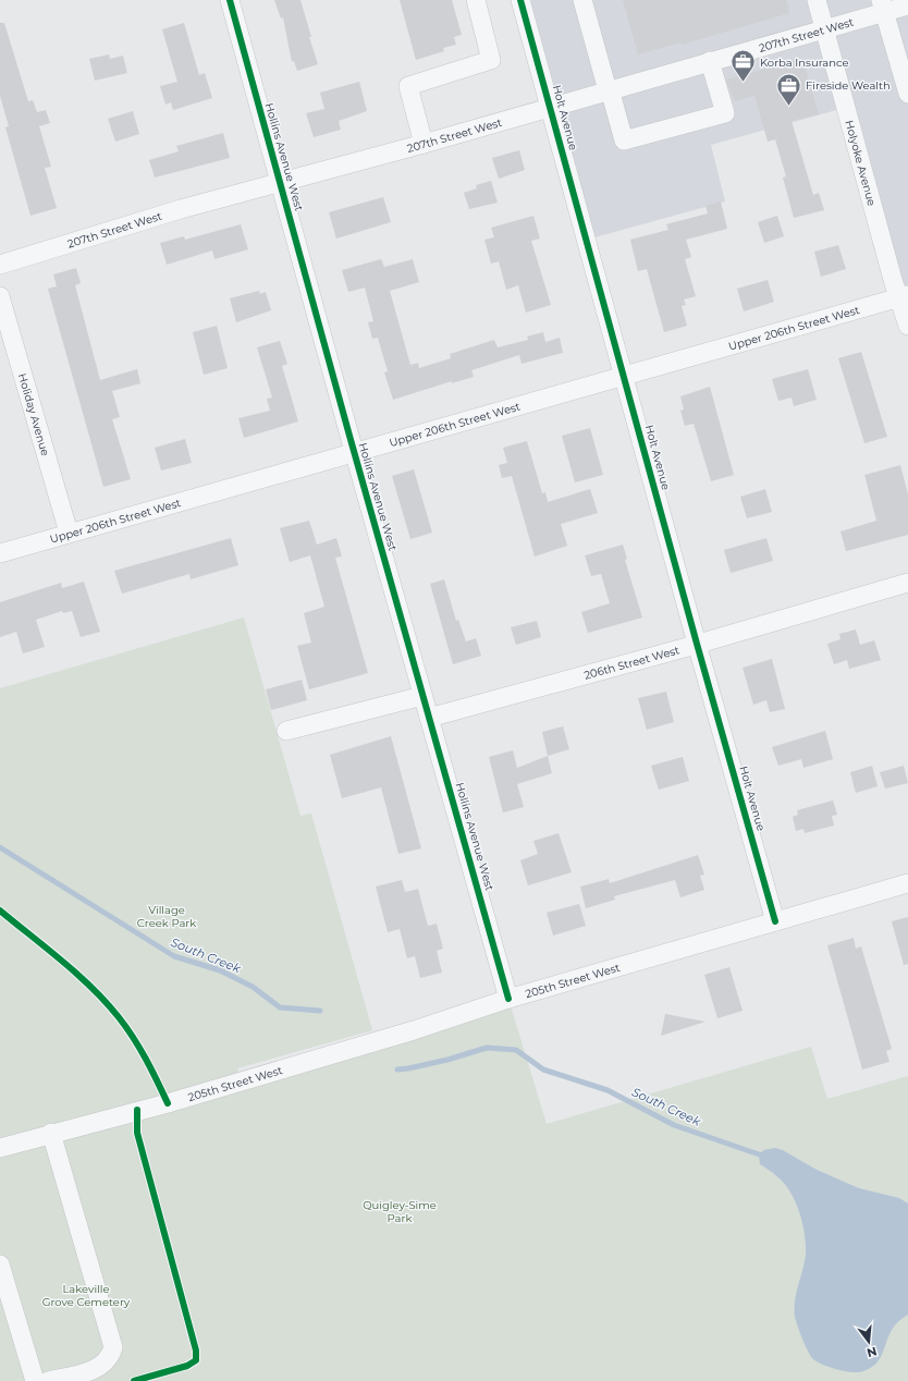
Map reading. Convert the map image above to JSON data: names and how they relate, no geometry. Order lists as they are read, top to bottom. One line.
{"streets":{"street":["207th Street West","Holt Avenue","Hollins Avenue West","Holyoke Avenue","Upper 206th Street West","Holiday Avenue","206th Street West","205th Street West"]},"crossings":[["207th Street West","Holt Avenue"],["207th Street West","Hollins Avenue West"],["207th Street West","Holyoke Avenue"],["Holt Avenue","Upper 206th Street West"],["Holt Avenue","206th Street West"],["Holt Avenue","205th Street West"],["Hollins Avenue West","Upper 206th Street West"],["Hollins Avenue West","206th Street West"],["Hollins Avenue West","205th Street West"],["Holyoke Avenue","Upper 206th Street West"],["Upper 206th Street West","Holiday Avenue"]],"water":["South Creek"],"parks":["Village Creek Park","Quigley-Sime Park","Lakeville Grove Cemetery"],"places":{"office":["Korba Insurance","Fireside Wealth"]},"north":"bottom"}
